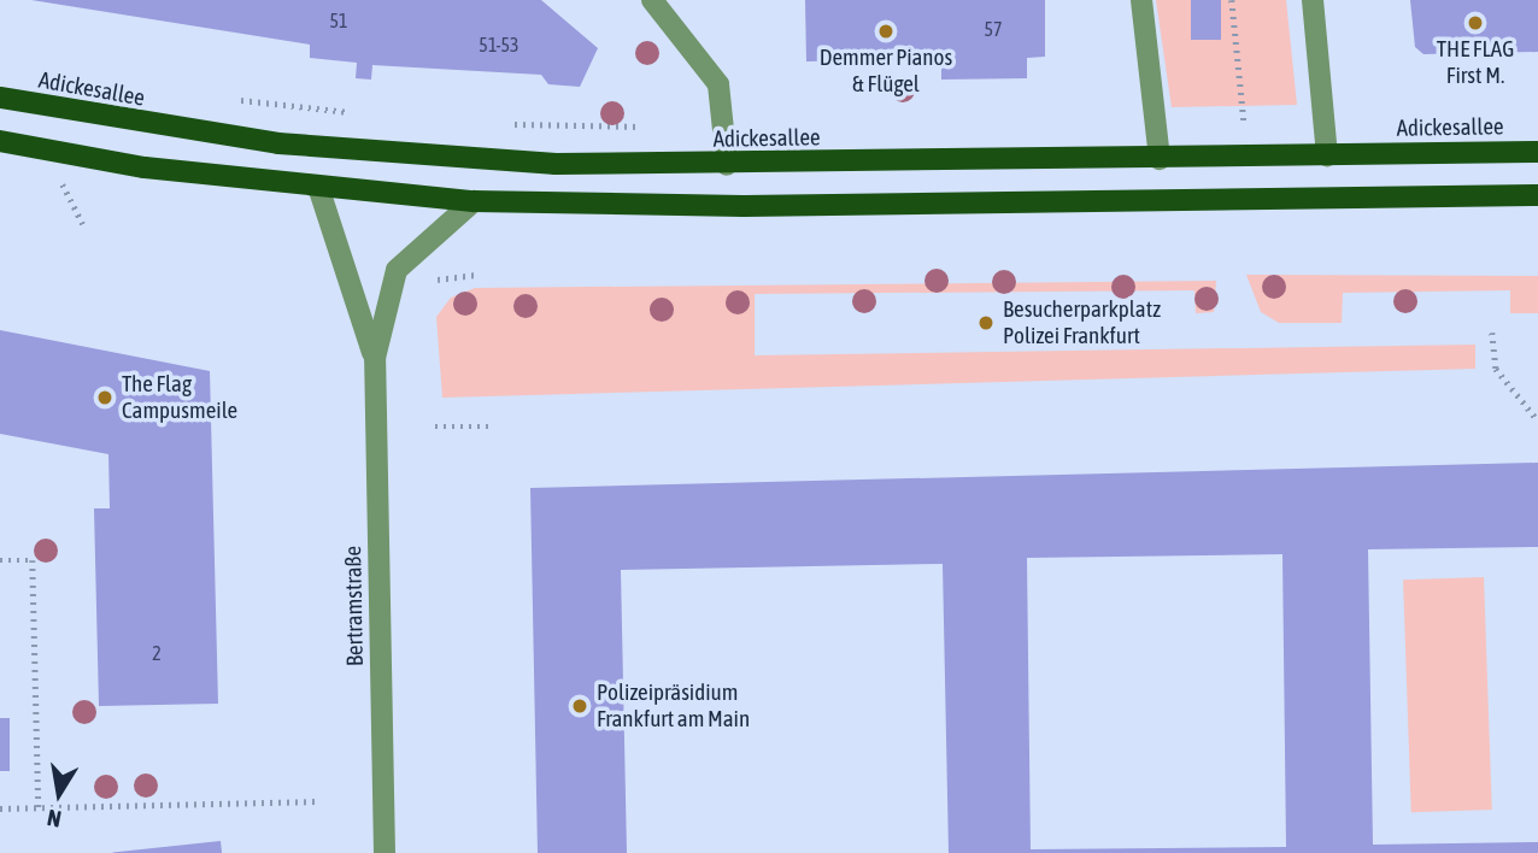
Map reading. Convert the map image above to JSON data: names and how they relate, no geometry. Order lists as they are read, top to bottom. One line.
{"streets":{"main road":["Adickesallee"],"street":["Bertramstraße"]},"places":["THE FLAG First M.","Demmer Pianos & Flügel","Besucherparkplatz Polizei Frankfurt","The Flag Campusmeile","Polizeipräsidium Frankfurt am Main"],"house_numbers":["51","57","51-53","2"],"north":"bottom"}
